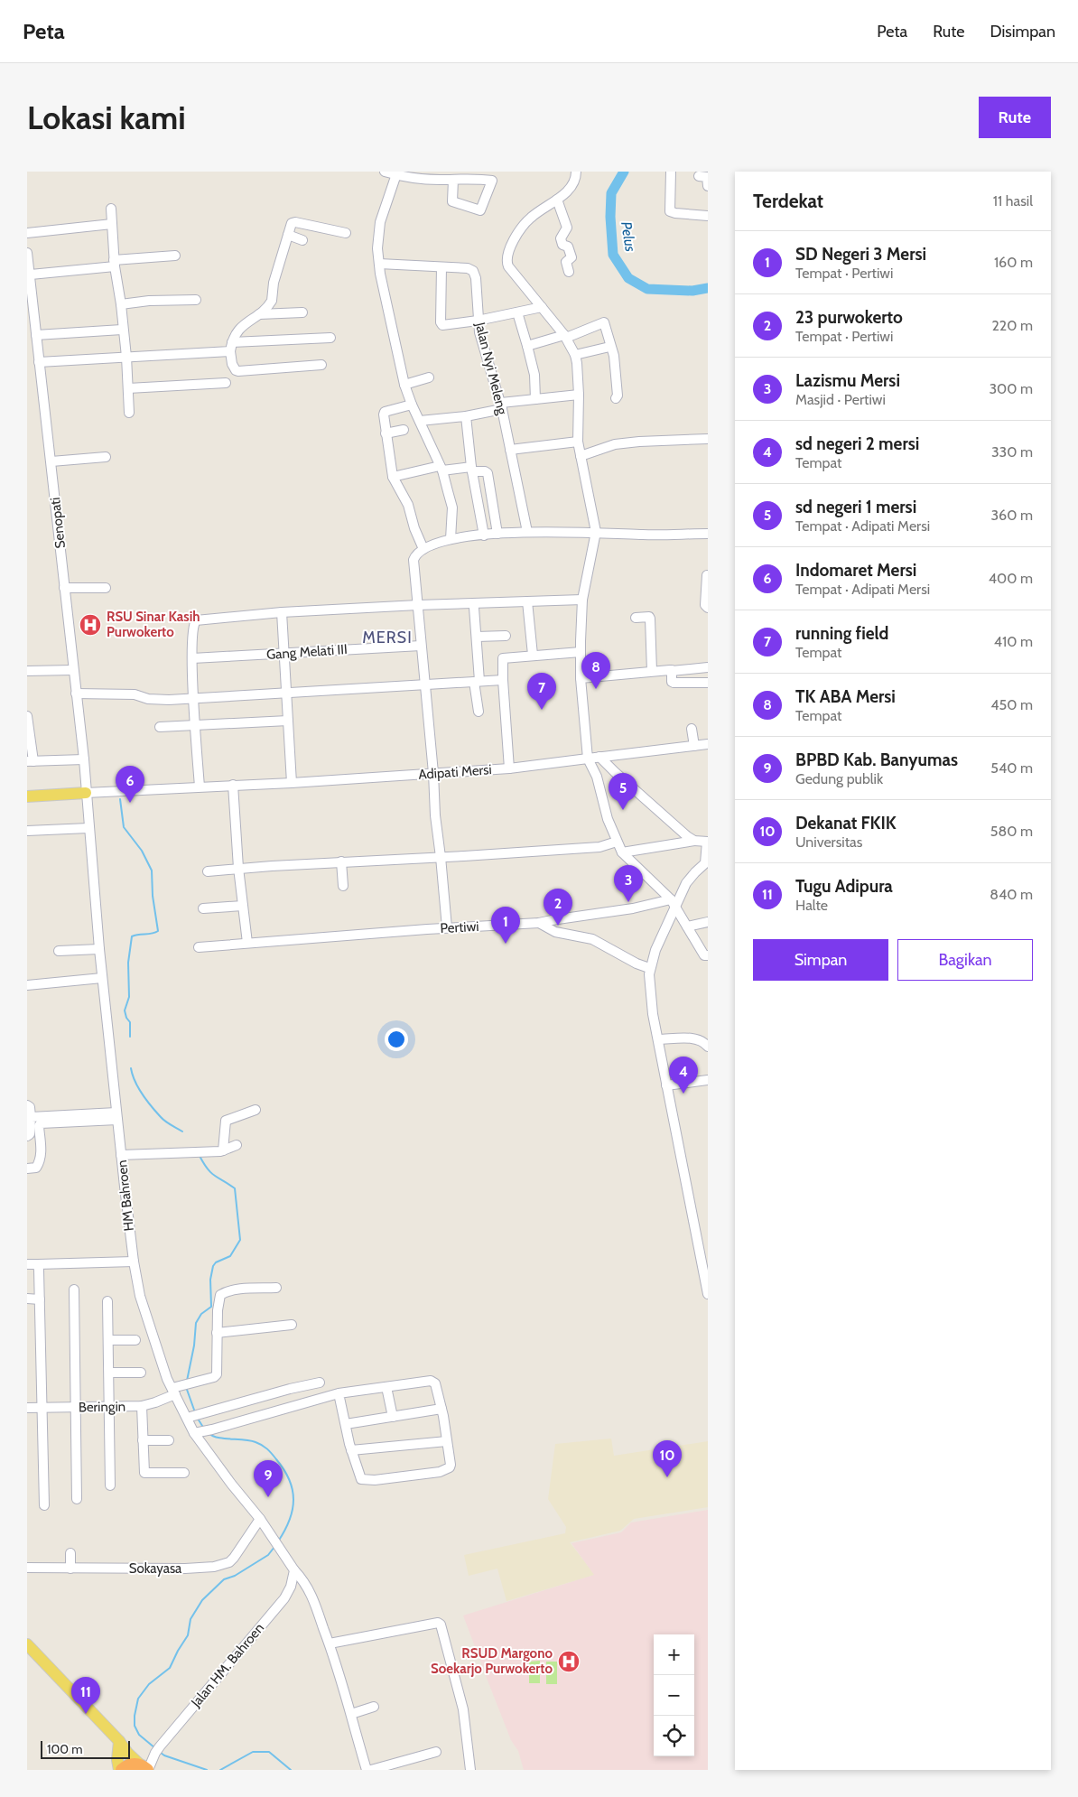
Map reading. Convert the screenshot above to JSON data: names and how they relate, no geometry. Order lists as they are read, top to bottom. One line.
{"streets":{"street":["Jalan Nyi Meleng","Senopati","Gang Melati III","Adipati Mersi","Pertiwi","HM Bahroen","Beringin","Sokayasa","Jalan HM. Bahroen"]},"crossings":[["Senopati","Adipati Mersi"],["Senopati","HM Bahroen"],["Adipati Mersi","HM Bahroen"],["HM Bahroen","Beringin"],["HM Bahroen","Sokayasa"],["HM Bahroen","Jalan HM. Bahroen"]],"districts":["MERSI"],"water":["Pelus"],"places":{"hospital":["RSU Sinar Kasih Purwokerto","RSUD Margono Soekarjo Purwokerto"]},"scale_bar":"100 m","page":{"header":"Peta","nav":["Peta","Rute","Disimpan"],"buttons":["Rute",["Simpan","Bagikan"]],"title":"Lokasi kami","heading":["Terdekat","11 hasil"],"list":[{"mark":"1","name":"SD Negeri 3 Mersi","note":"Tempat · Pertiwi","value":"160 m"},{"mark":"2","name":"23 purwokerto","note":"Tempat · Pertiwi","value":"220 m"},{"mark":"3","name":"Lazismu Mersi","note":"Masjid · Pertiwi","value":"300 m"},{"mark":"4","name":"sd negeri 2 mersi","note":"Tempat","value":"330 m"},{"mark":"5","name":"sd negeri 1 mersi","note":"Tempat · Adipati Mersi","value":"360 m"},{"mark":"6","name":"Indomaret Mersi","note":"Tempat · Adipati Mersi","value":"400 m"},{"mark":"7","name":"running field","note":"Tempat","value":"410 m"},{"mark":"8","name":"TK ABA Mersi","note":"Tempat","value":"450 m"},{"mark":"9","name":"BPBD Kab. Banyumas","note":"Gedung publik","value":"540 m"},{"mark":"10","name":"Dekanat FKIK","note":"Universitas","value":"580 m"},{"mark":"11","name":"Tugu Adipura","note":"Halte","value":"840 m"}],"pins":["8","7","6","5","3","2","1","4","10","9","11"],"map_buttons":["+","−"],"scale":"100 m"}}
